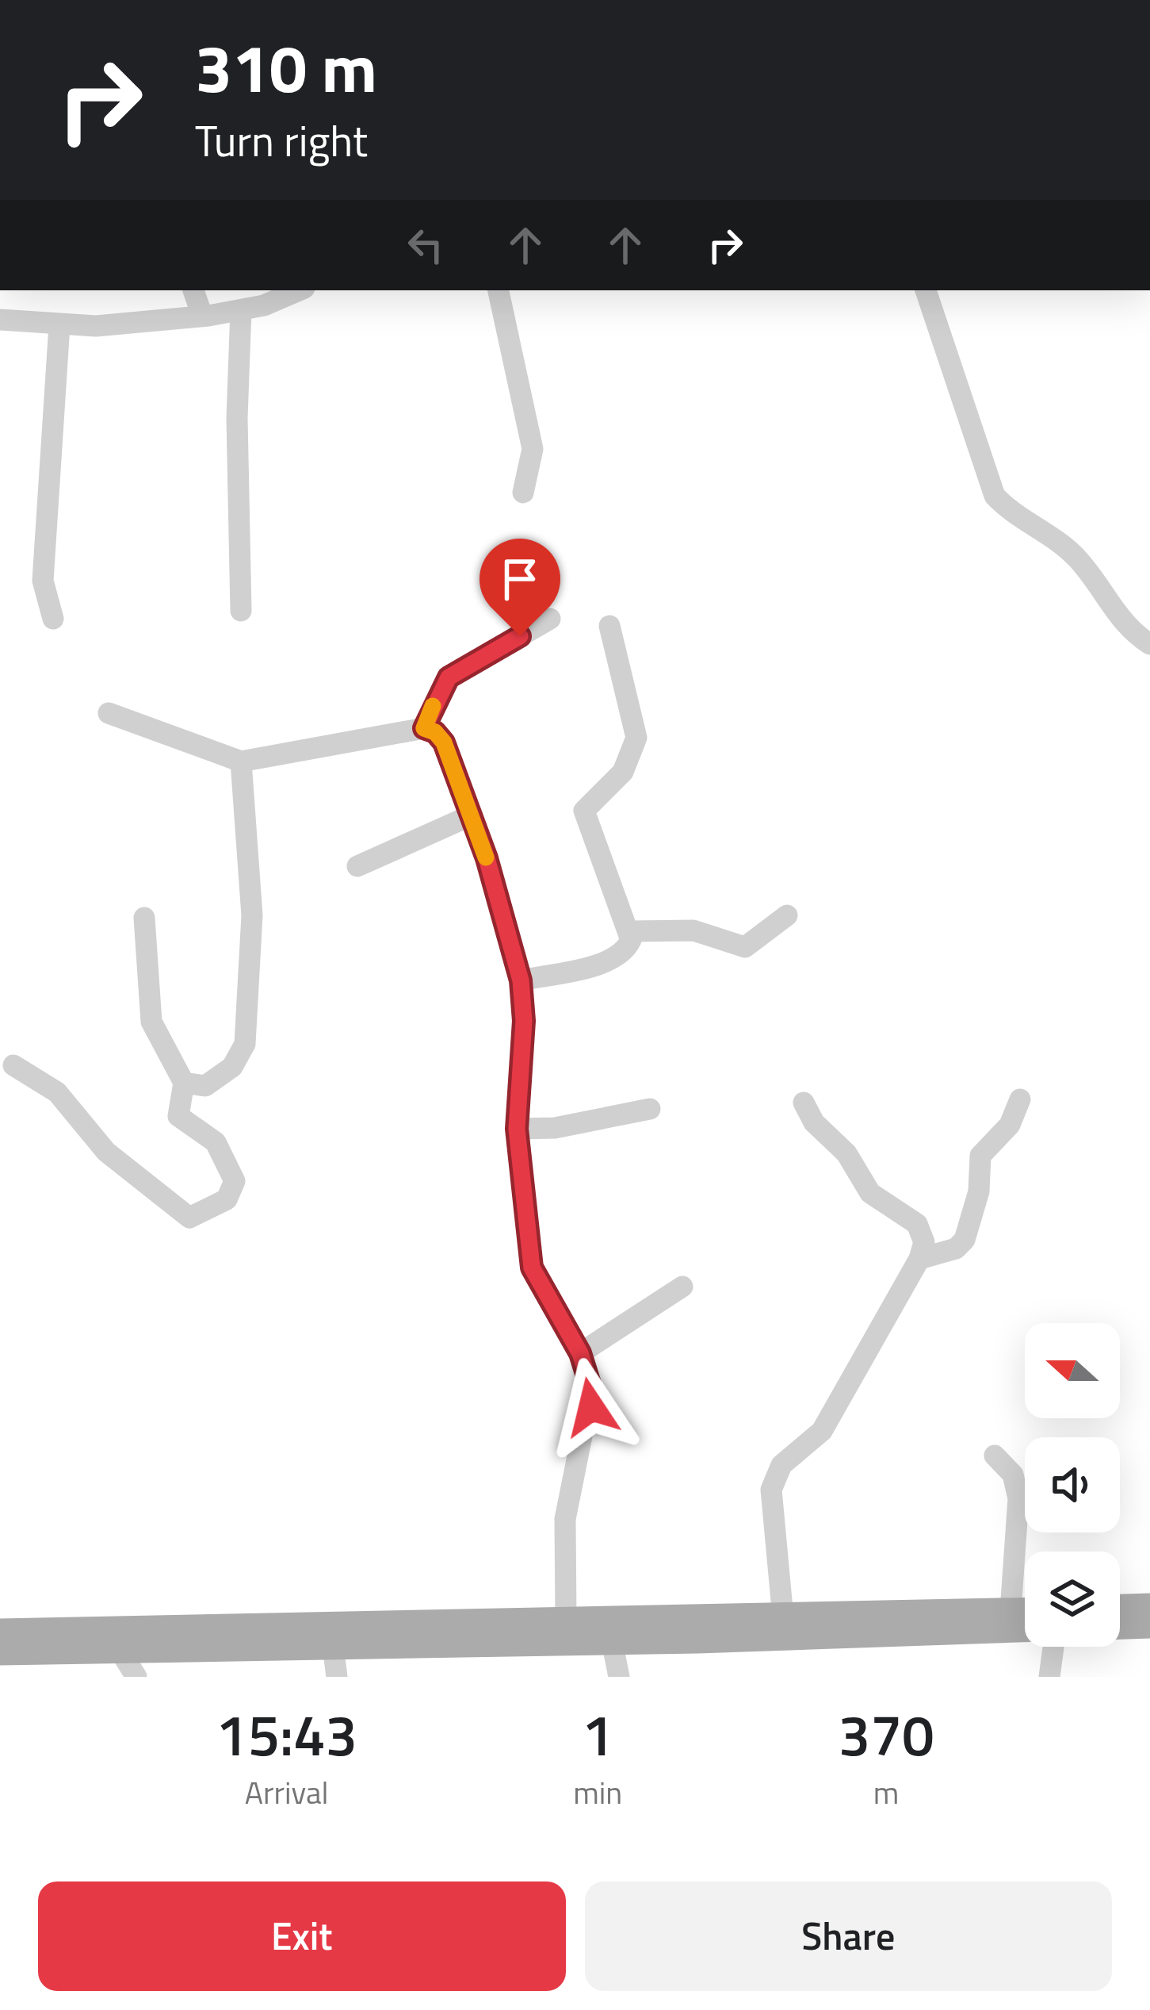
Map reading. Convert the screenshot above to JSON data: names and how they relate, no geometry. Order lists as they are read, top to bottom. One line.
{"north":"left","page":{"turn":["310 m","Turn right"],"eta":["15:43","Arrival","1","min","370","m"],"buttons":["Exit","Share"]}}
